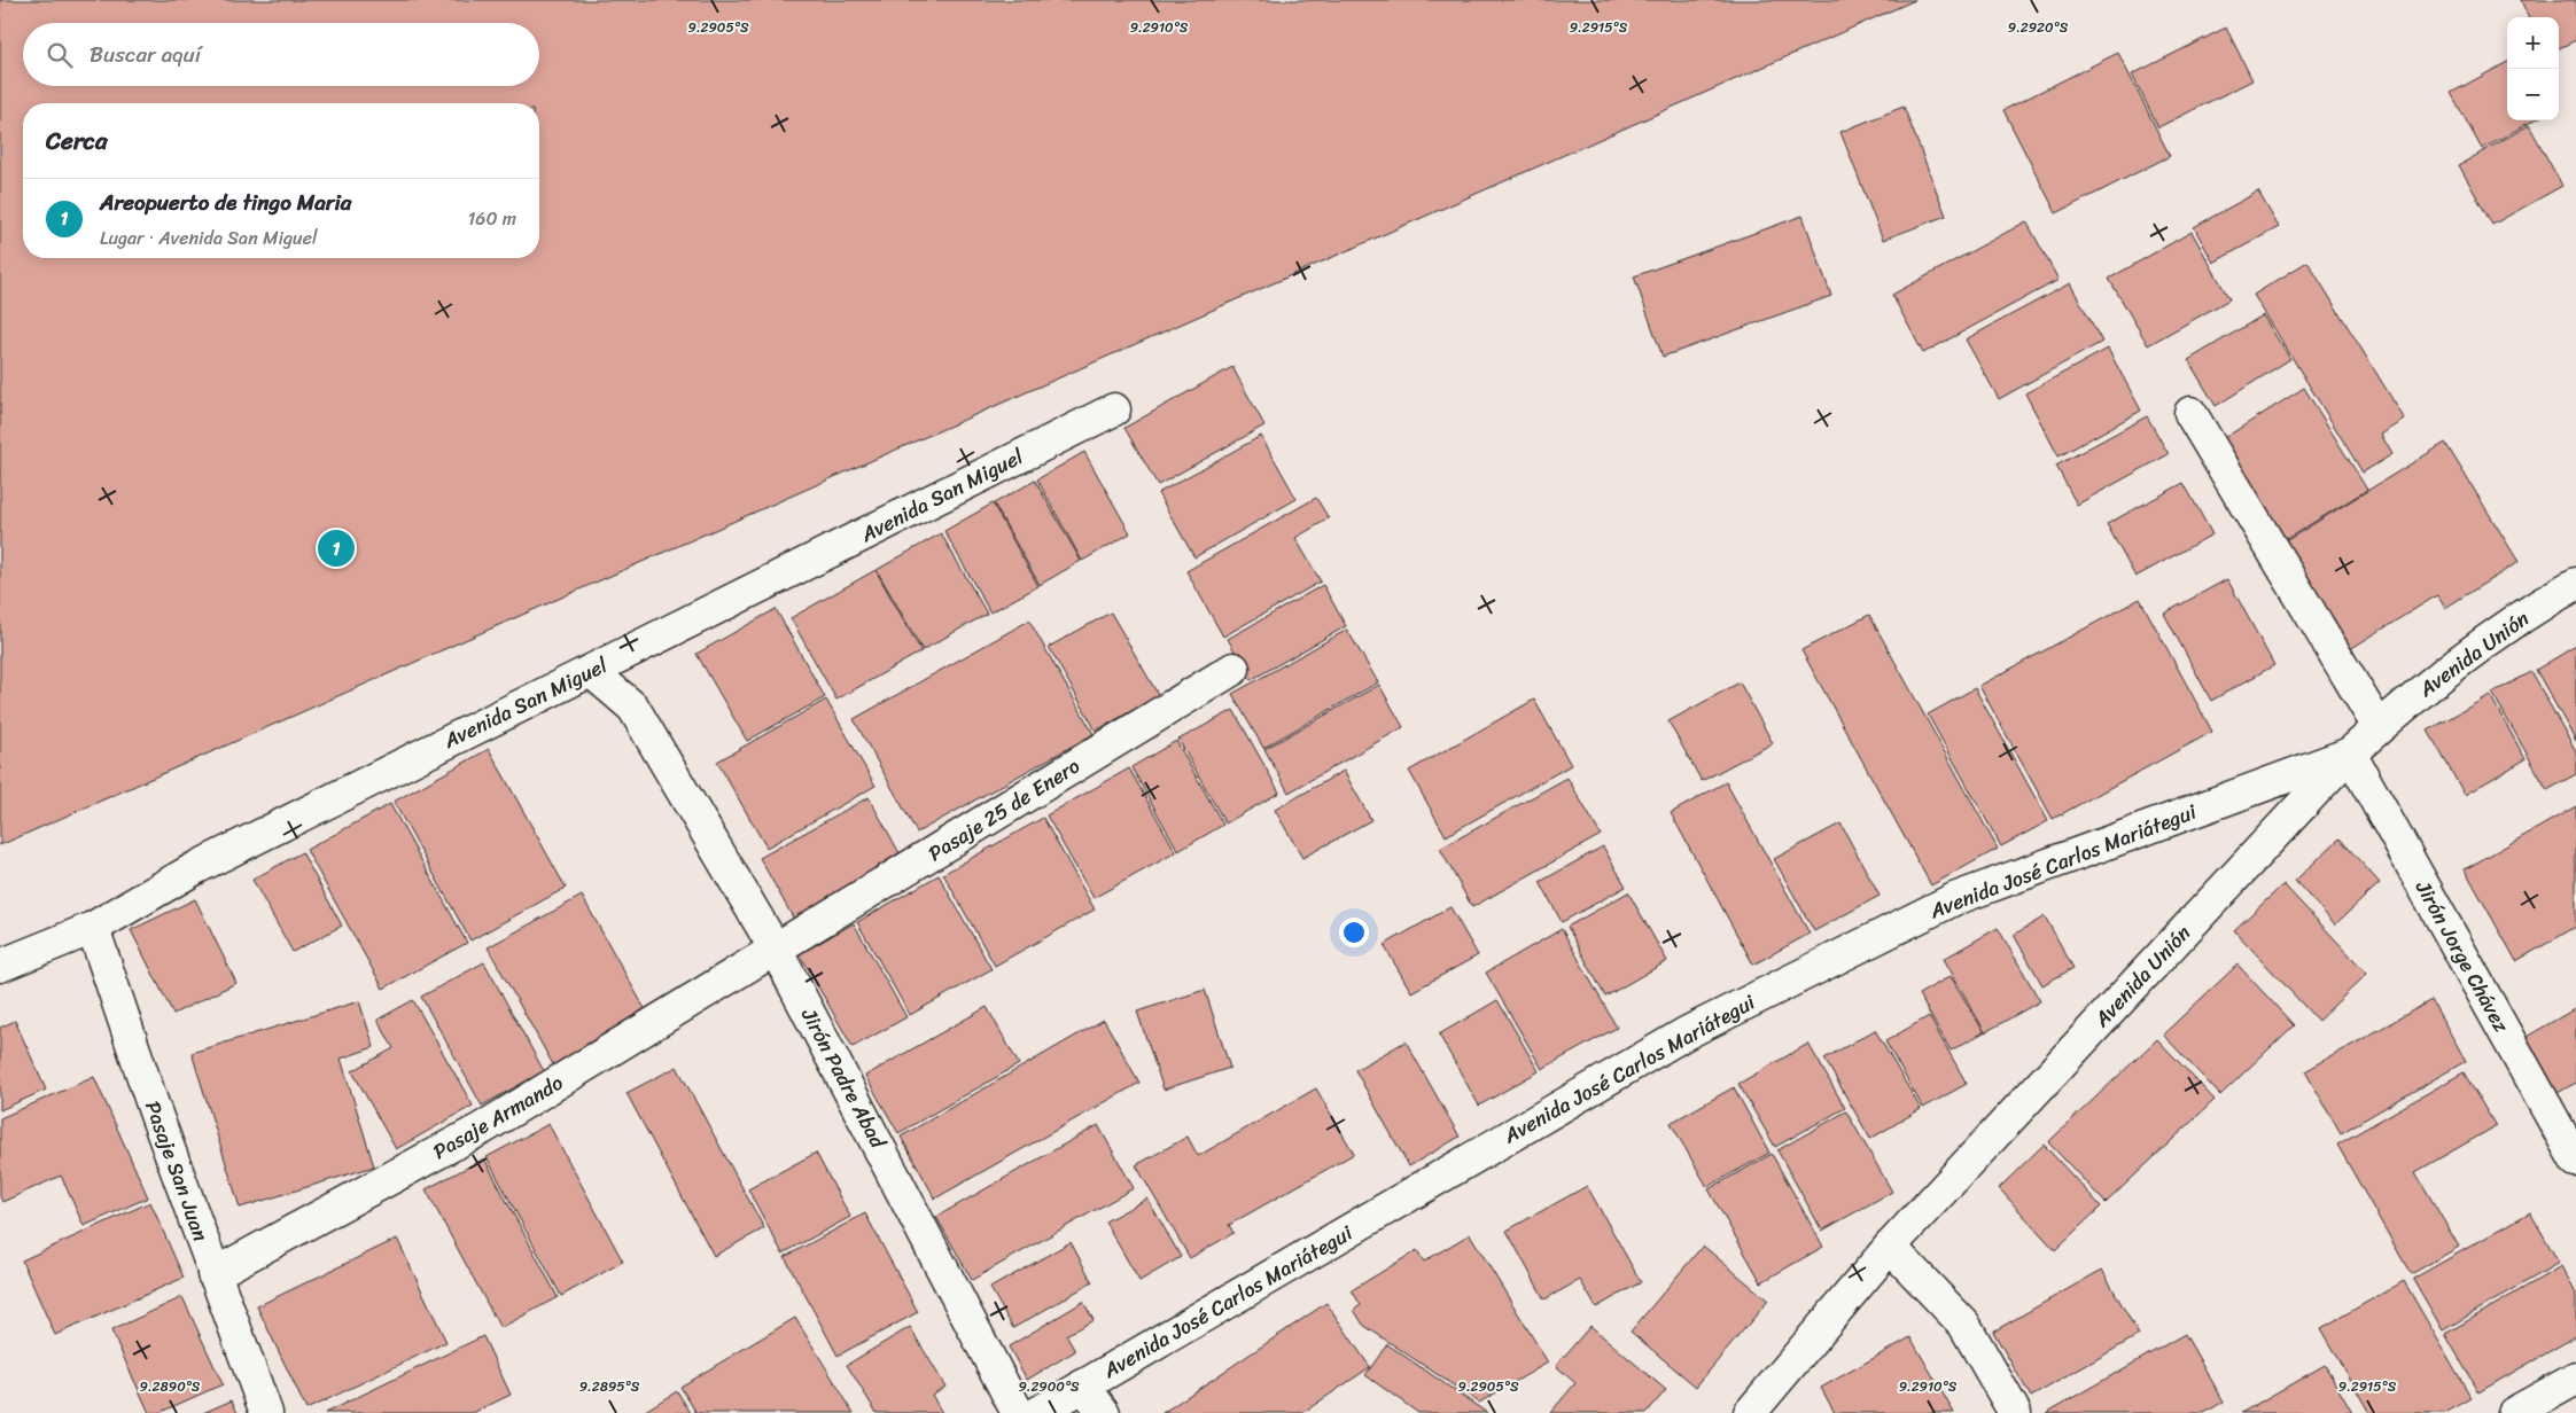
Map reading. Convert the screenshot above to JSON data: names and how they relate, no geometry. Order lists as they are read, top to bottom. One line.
{"streets":{"street":["Avenida San Miguel","Avenida Unión","Pasaje 25 de Enero","Avenida José Carlos Mariátegui","Jirón Jorge Chávez","Jirón Padre Abad","Pasaje Armando","Pasaje San Juan"]},"crossings":[["Avenida San Miguel","Jirón Padre Abad"],["Avenida San Miguel","Pasaje San Juan"],["Avenida Unión","Avenida José Carlos Mariátegui"],["Avenida Unión","Jirón Jorge Chávez"],["Pasaje 25 de Enero","Jirón Padre Abad"],["Pasaje 25 de Enero","Pasaje Armando"],["Avenida José Carlos Mariátegui","Jirón Jorge Chávez"],["Jirón Padre Abad","Pasaje Armando"],["Pasaje Armando","Pasaje San Juan"]],"page":{"map_buttons":["+","−"],"search":"Buscar aquí","heading":"Cerca","list":[{"mark":"1","name":"Areopuerto de tingo Maria","note":"Lugar · Avenida San Miguel","value":"160 m"}],"pins":"1"},"coordinates":["9.2905°S","9.2910°S","9.2915°S","9.2920°S","9.2890°S","9.2895°S","9.2900°S"]}
